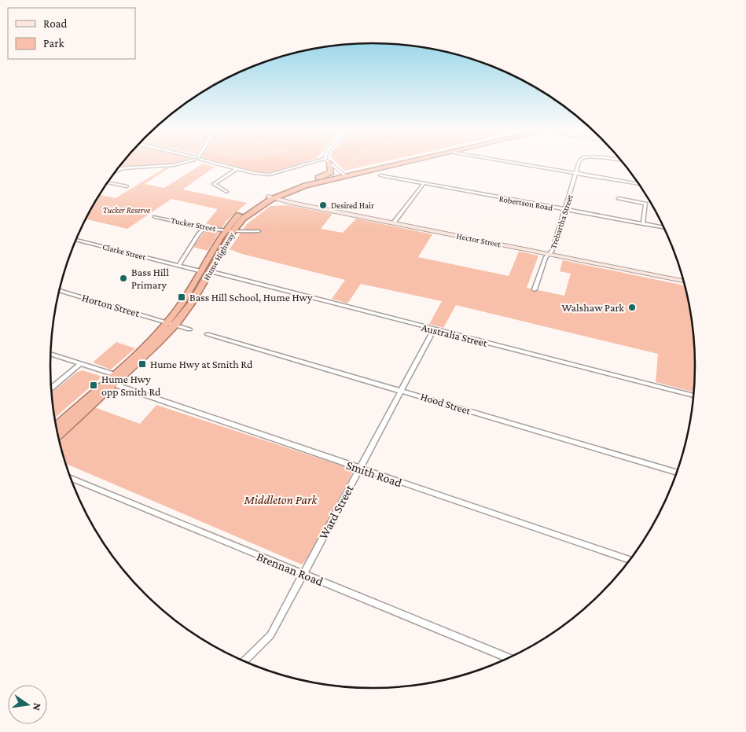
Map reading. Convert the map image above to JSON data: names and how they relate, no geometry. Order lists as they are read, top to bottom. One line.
{"streets":{"highway":["Hume Highway"],"main road":["Hector Street"],"street":["Robertson Road","Trebartha Street","Tucker Street","Clarke Street","Horton Street","Australia Street","Hood Street","Smith Road","Ward Street","Brennan Road"]},"crossings":[["Robertson Road","Trebartha Street"],["Trebartha Street","Hector Street"],["Tucker Street","Hume Highway"],["Hector Street","Hume Highway"],["Clarke Street","Hume Highway"],["Clarke Street","Australia Street"],["Hume Highway","Horton Street"],["Hume Highway","Australia Street"],["Hume Highway","Smith Road"],["Australia Street","Ward Street"],["Hood Street","Ward Street"],["Smith Road","Ward Street"],["Ward Street","Brennan Road"]],"parks":["Tucker Reserve","Middleton Park"],"places":{"other":["Desired Hair","Bass Hill Primary","Walshaw Park"],"transit":["Bass Hill School, Hume Hwy","Hume Hwy at Smith Rd","Hume Hwy opp Smith Rd"]},"legend":["Road","Park"],"north":"right"}
